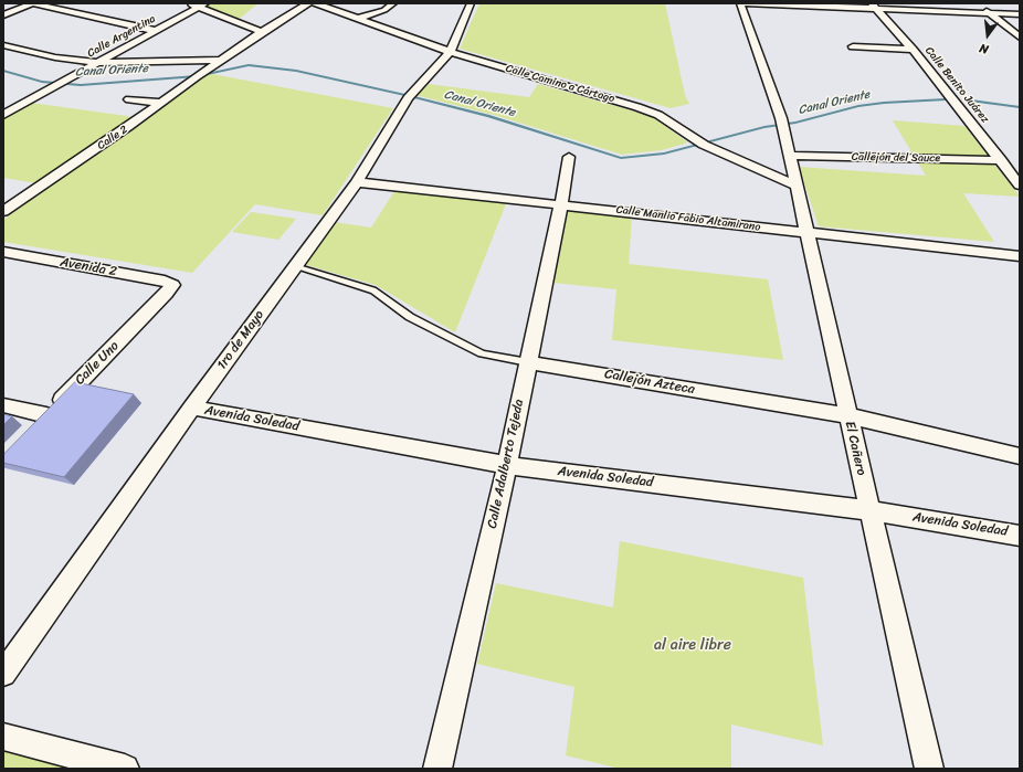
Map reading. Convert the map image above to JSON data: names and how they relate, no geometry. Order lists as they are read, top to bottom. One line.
{"streets":{"street":["Calle Argentina","Calle Camino a Cártago","Calle Benito Juárez","Calle 2","Callejón del Sauce","Calle Manlio Fabio Altamirano","Avenida 2","1ro de Mayo","Calle Uno","Callejón Azteca","Avenida Soledad","El Cañero","Calle Adalberto Tejeda"]},"crossings":[["Calle Camino a Cártago","1ro de Mayo"],["Calle Camino a Cártago","El Cañero"],["Calle Benito Juárez","Callejón del Sauce"],["Callejón del Sauce","El Cañero"],["Calle Manlio Fabio Altamirano","1ro de Mayo"],["Calle Manlio Fabio Altamirano","El Cañero"],["Calle Manlio Fabio Altamirano","Calle Adalberto Tejeda"],["Avenida 2","Calle Uno"],["1ro de Mayo","Callejón Azteca"],["1ro de Mayo","Avenida Soledad"],["Callejón Azteca","El Cañero"],["Callejón Azteca","Calle Adalberto Tejeda"],["Avenida Soledad","El Cañero"],["Avenida Soledad","Calle Adalberto Tejeda"]],"water":["Canal Oriente"],"parks":["al aire libre"],"north":"bottom"}
